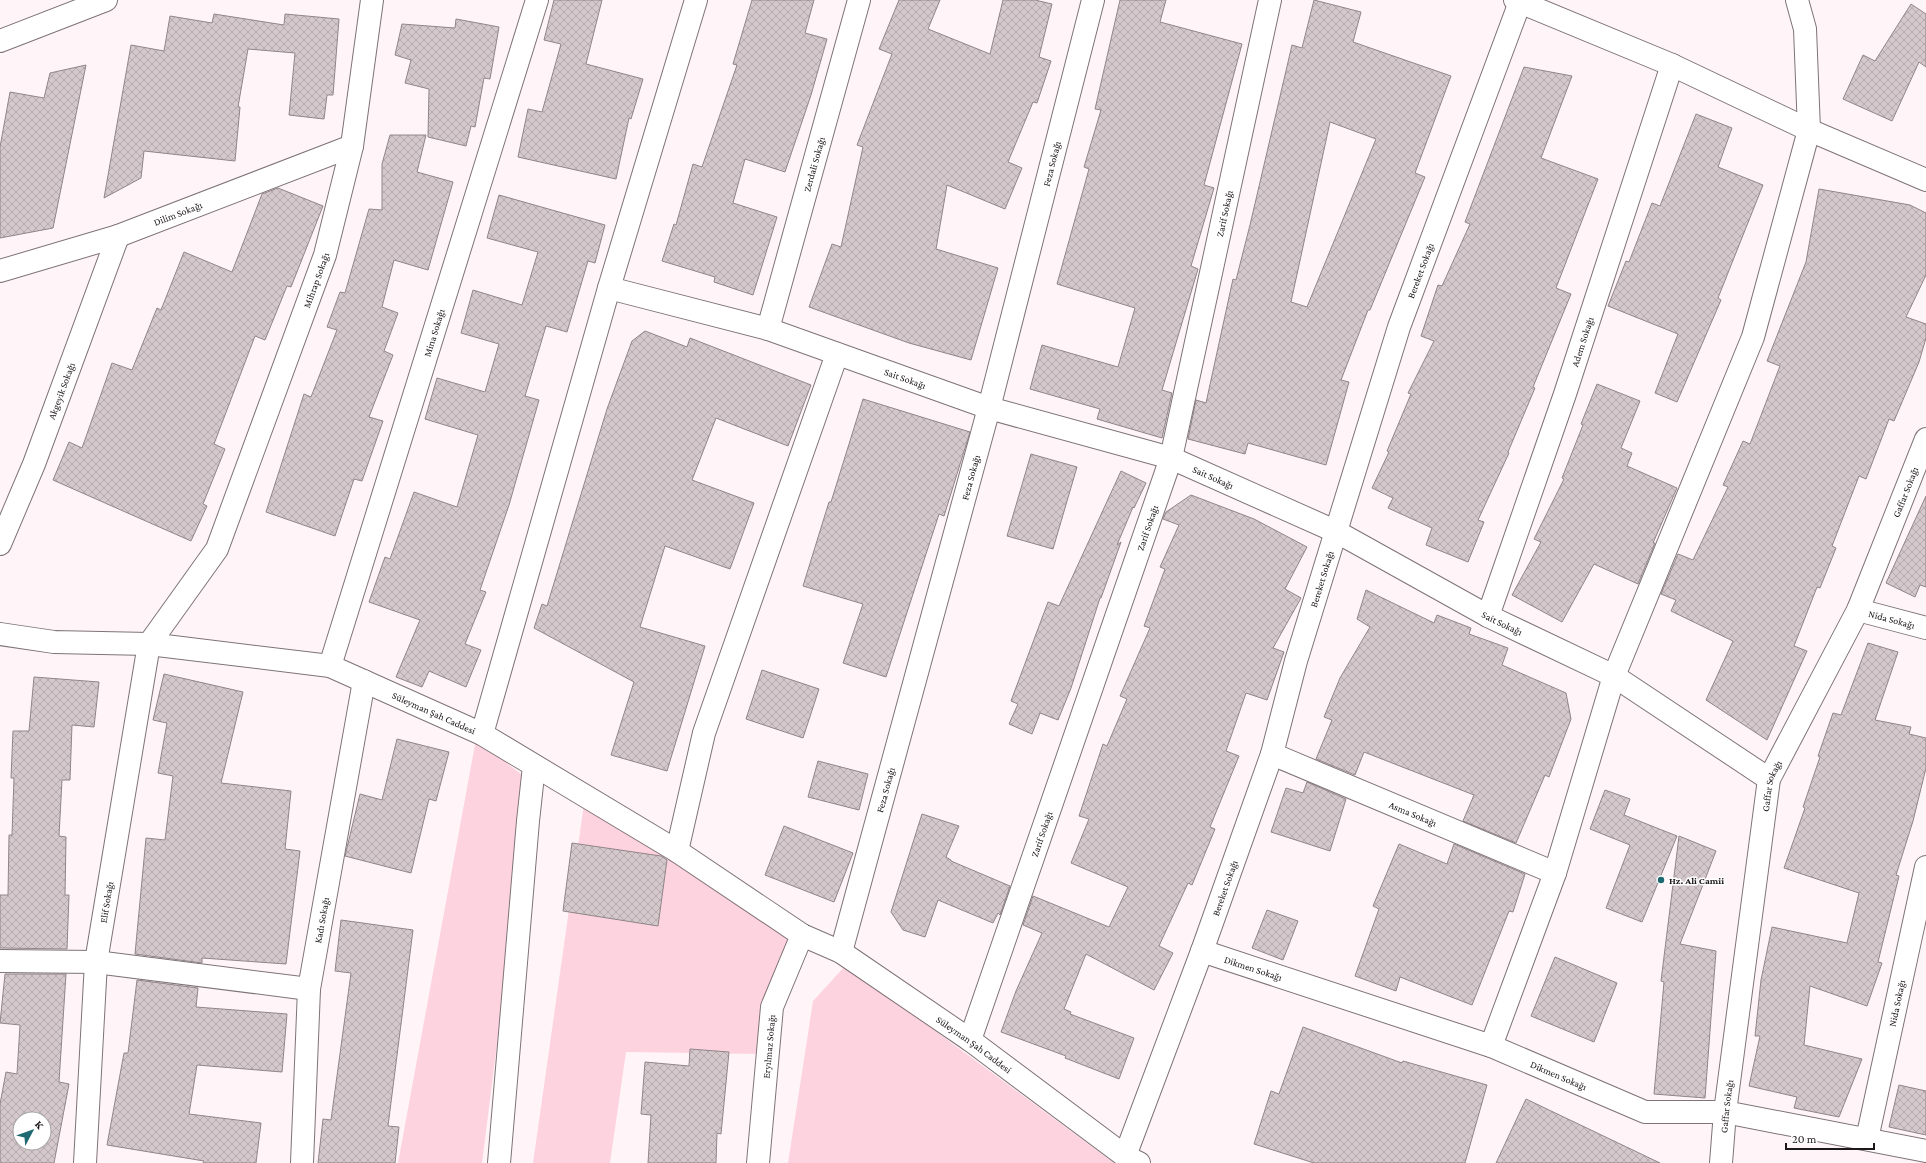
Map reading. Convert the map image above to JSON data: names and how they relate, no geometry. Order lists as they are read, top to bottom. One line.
{"streets":{"street":["Feza Sokağı","Zerdali Sokağı","Dilim Sokağı","Zarif Sokağı","Bereket Sokağı","Mihrap Sokağı","Mina Sokağı","Adem Sokağı","Sait Sokağı","Akgeyik Sokağı","Gaffar Sokağı","Nida Sokağı","Süleyman Şah Caddesi","Asma Sokağı","Elif Sokağı","Kadı Sokağı","Dikmen Sokağı","Eryılmaz Sokağı"]},"crossings":[["Feza Sokağı","Sait Sokağı"],["Feza Sokağı","Süleyman Şah Caddesi"],["Zerdali Sokağı","Sait Sokağı"],["Dilim Sokağı","Mihrap Sokağı"],["Dilim Sokağı","Akgeyik Sokağı"],["Zarif Sokağı","Sait Sokağı"],["Zarif Sokağı","Süleyman Şah Caddesi"],["Bereket Sokağı","Sait Sokağı"],["Bereket Sokağı","Süleyman Şah Caddesi"],["Bereket Sokağı","Asma Sokağı"],["Bereket Sokağı","Dikmen Sokağı"],["Mihrap Sokağı","Süleyman Şah Caddesi"],["Mihrap Sokağı","Elif Sokağı"],["Mina Sokağı","Süleyman Şah Caddesi"],["Adem Sokağı","Sait Sokağı"],["Sait Sokağı","Gaffar Sokağı"],["Gaffar Sokağı","Nida Sokağı"],["Gaffar Sokağı","Dikmen Sokağı"],["Nida Sokağı","Dikmen Sokağı"],["Süleyman Şah Caddesi","Elif Sokağı"],["Süleyman Şah Caddesi","Kadı Sokağı"],["Süleyman Şah Caddesi","Eryılmaz Sokağı"]],"places":["Hz. Ali Camii"],"scale_bar":"20 m","north":"top right"}
